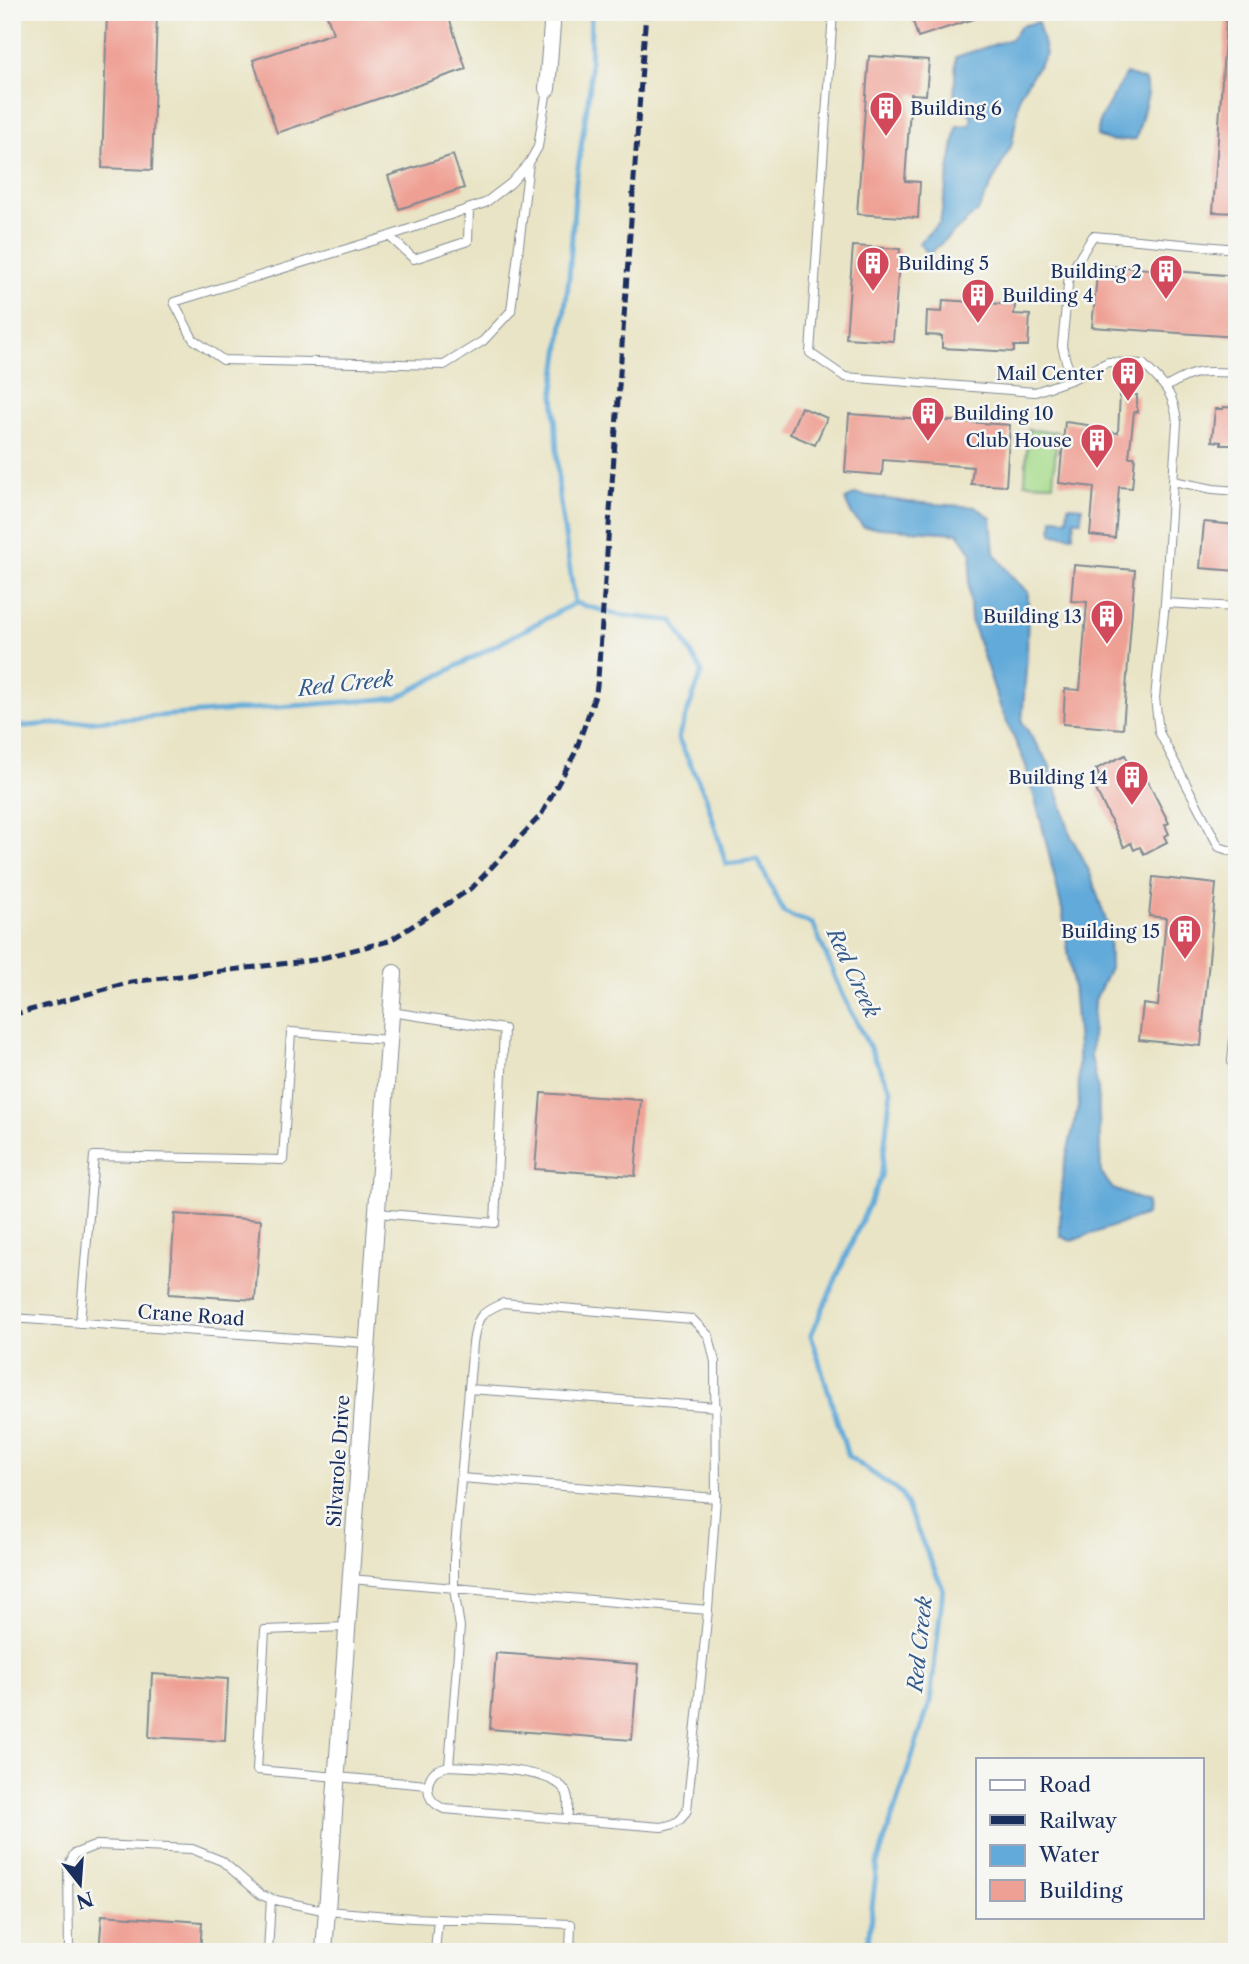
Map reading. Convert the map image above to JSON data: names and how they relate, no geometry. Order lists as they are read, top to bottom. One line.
{"streets":{"street":["Silvarole Drive"],"lane":["Crane Road"]},"crossings":[["Crane Road","Silvarole Drive"]],"water":["Red Creek"],"places":{"building":["Building 6","Building 5","Building 2","Building 4","Mail Center","Building 10","Club House","Building 13","Building 14","Building 15"]},"legend":["Road","Railway","Water","Building"],"north":"bottom"}
